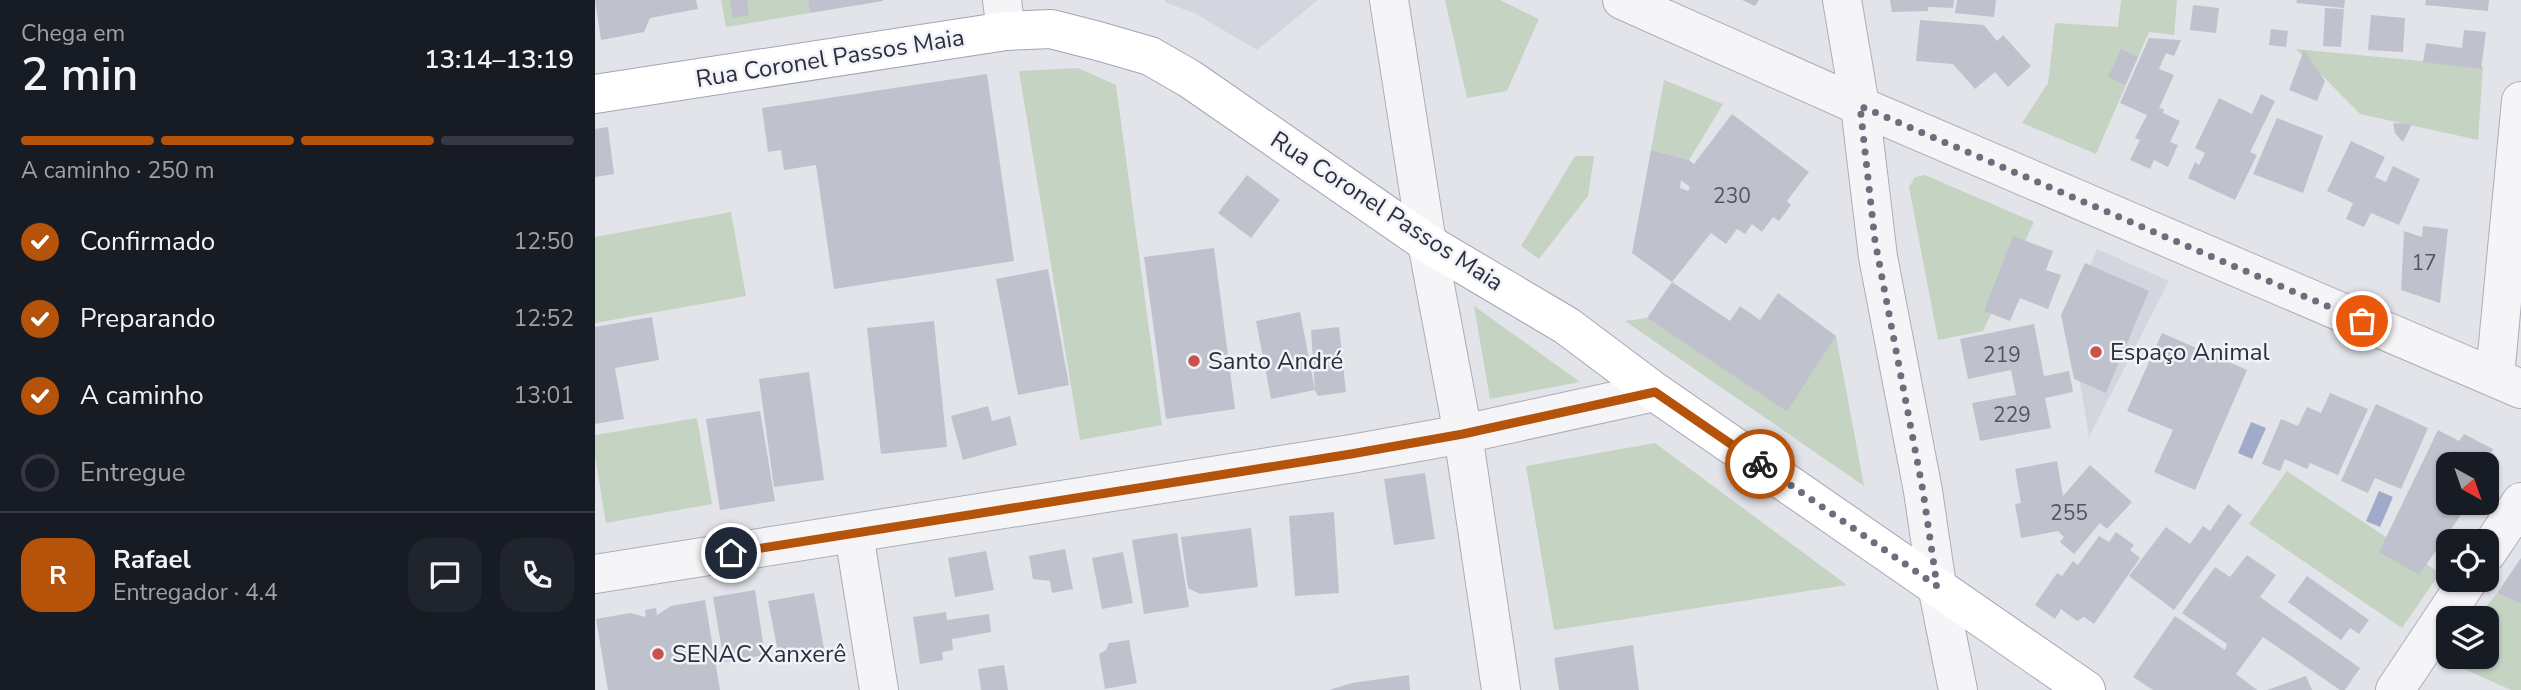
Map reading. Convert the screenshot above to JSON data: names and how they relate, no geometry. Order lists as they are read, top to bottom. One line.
{"streets":{"main road":["Rua Coronel Passos Maia"]},"places":["Espaço Animal","Santo André","SENAC Xanxerê"],"house_numbers":["230","17","219","229","255"],"north":"bottom right","page":{"heading":["2 min","Chega em","13:14–13:19"],"panel":["Rafael","Entregador · 4.4"],"bar":"A caminho · 250 m","list":[["Confirmado","12:50"],["Preparando","12:52"],["A caminho","13:01"],"Entregue"],"round":"R"}}
